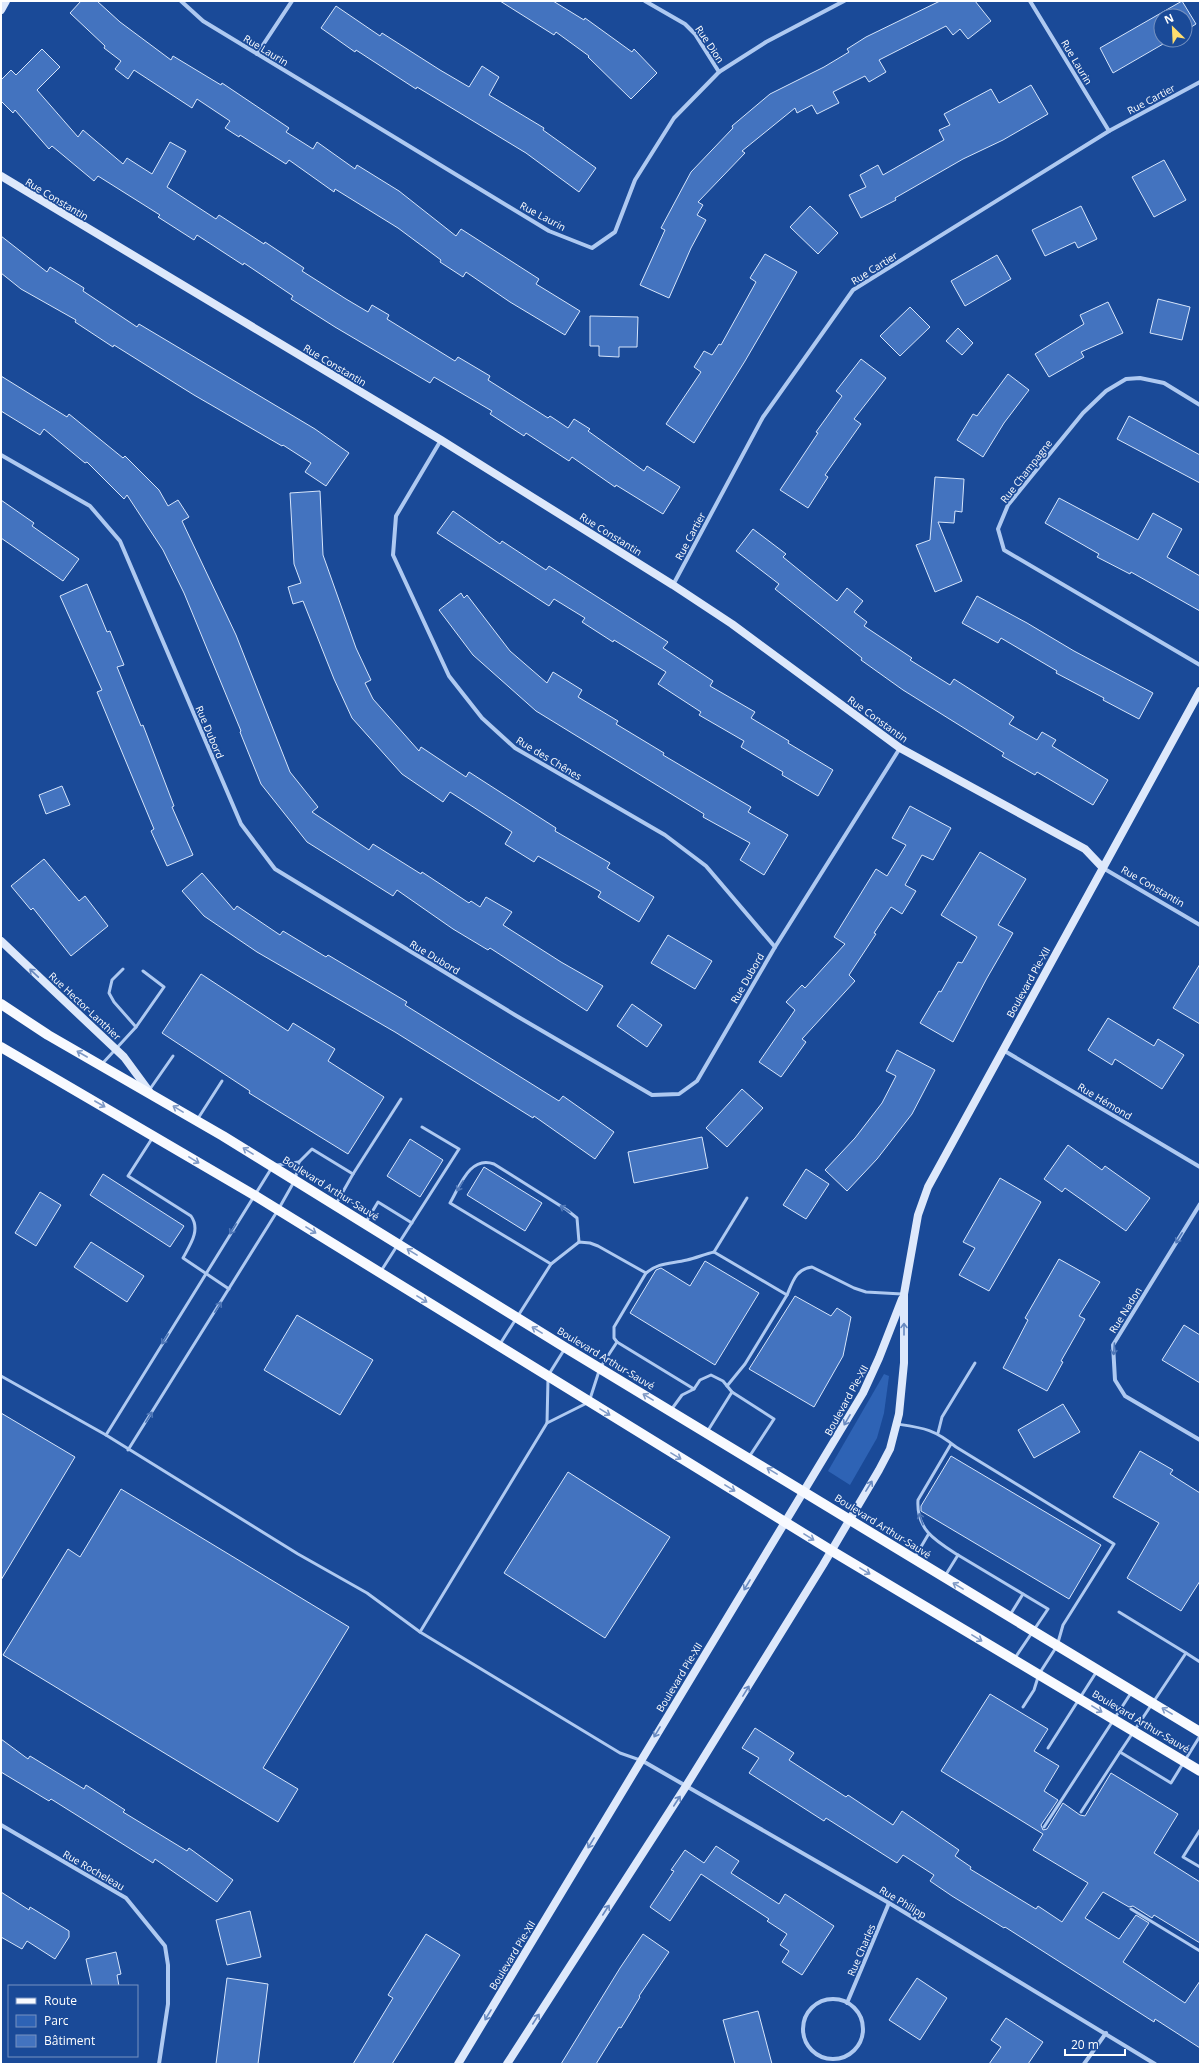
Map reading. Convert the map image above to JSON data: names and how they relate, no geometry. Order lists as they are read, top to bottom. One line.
{"streets":{"main road":["Boulevard Arthur-Sauvé"],"street":["Rue Dion","Rue Laurin","Rue Cartier","Rue Constantin","Rue Champagne","Rue Dubord","Rue des Chênes","Boulevard Pie-XII","Rue Hector-Lanthier","Rue Hémond","Rue Nadon","Rue Rocheleau","Rue Philipp","Rue Charles"]},"crossings":[["Rue Dion","Rue Laurin"],["Rue Laurin","Rue Cartier"],["Rue Cartier","Rue Constantin"],["Rue Constantin","Rue Dubord"],["Rue Constantin","Rue des Chênes"],["Rue Constantin","Boulevard Pie-XII"],["Rue Dubord","Rue des Chênes"],["Boulevard Pie-XII","Rue Hémond"],["Boulevard Pie-XII","Boulevard Arthur-Sauvé"],["Boulevard Pie-XII","Rue Philipp"],["Rue Hector-Lanthier","Boulevard Arthur-Sauvé"],["Rue Philipp","Rue Charles"]],"one_way":["Rue Hector-Lanthier"],"legend":["Route","Parc","Bâtiment"],"scale_bar":"20 m","north":"top left"}
